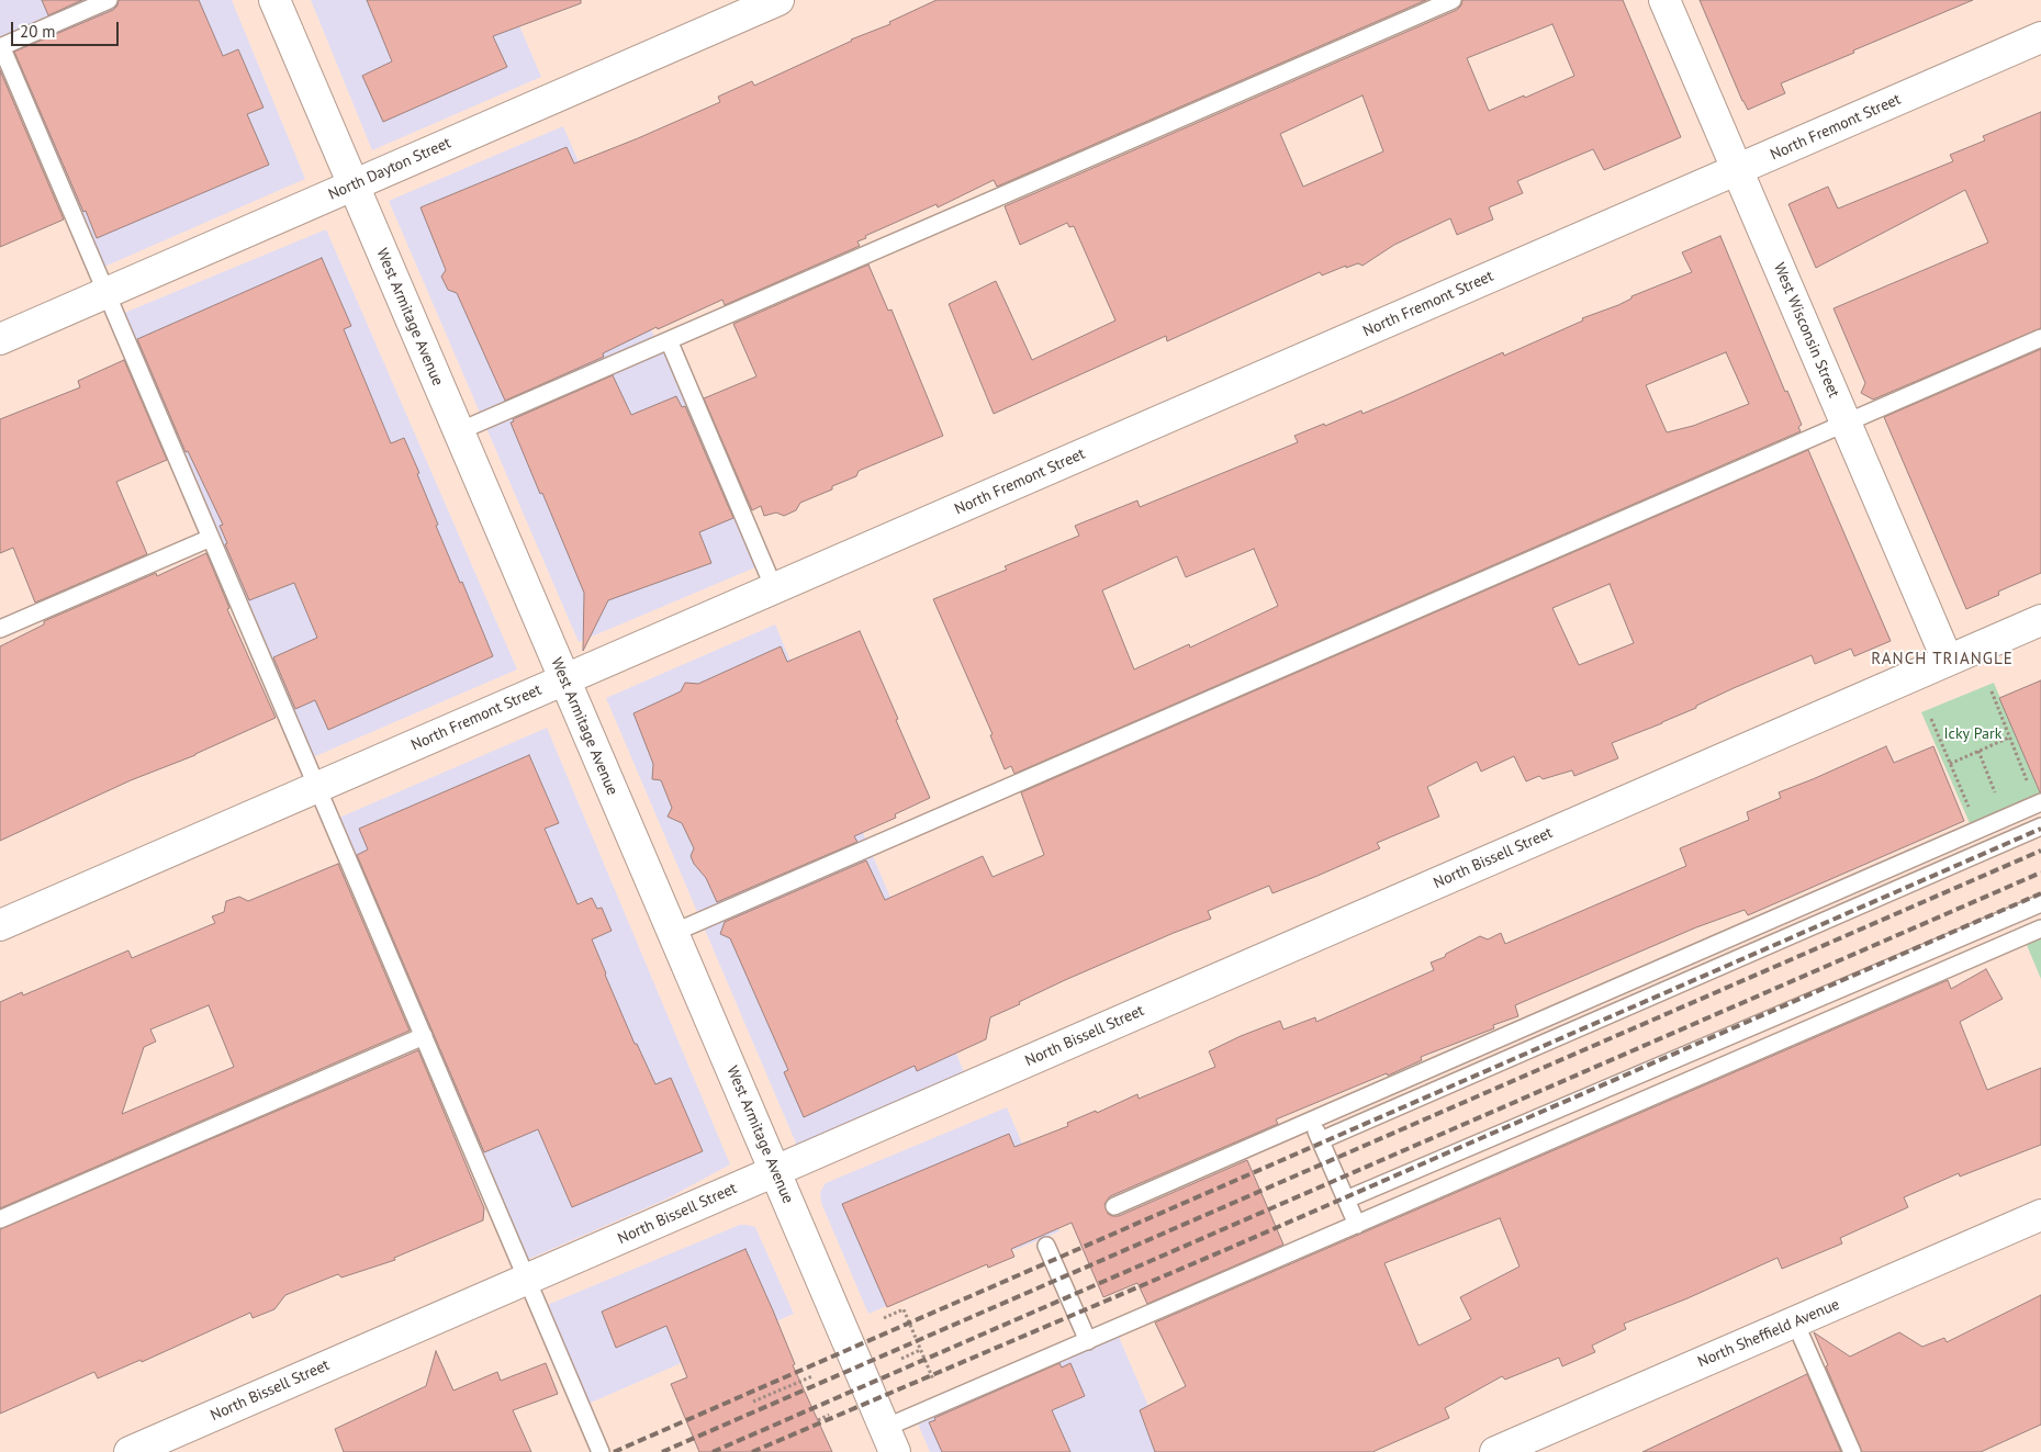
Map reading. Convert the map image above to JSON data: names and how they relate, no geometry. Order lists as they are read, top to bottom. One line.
{"streets":{"street":["North Fremont Street","North Dayton Street","West Armitage Avenue","West Wisconsin Street","North Bissell Street","North Sheffield Avenue"]},"crossings":[["North Fremont Street","West Armitage Avenue"],["North Fremont Street","West Wisconsin Street"],["North Dayton Street","West Armitage Avenue"],["West Armitage Avenue","North Bissell Street"],["West Wisconsin Street","North Bissell Street"]],"districts":["RANCH TRIANGLE"],"parks":["Icky Park"],"scale_bar":"20 m"}
